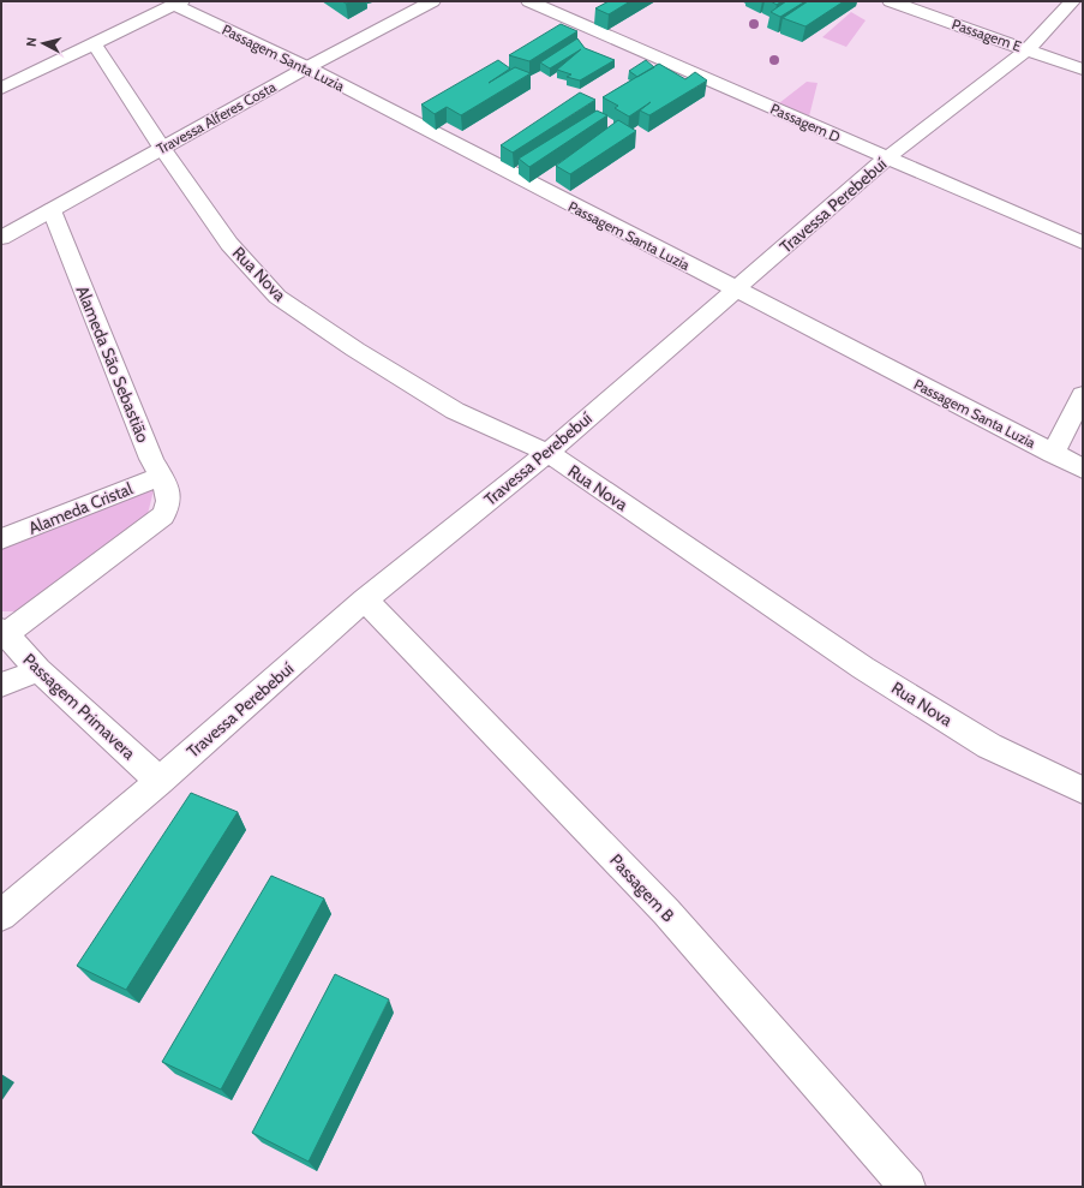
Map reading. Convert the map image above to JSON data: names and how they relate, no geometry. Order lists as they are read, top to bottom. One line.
{"streets":{"street":["Passagem E","Passagem Santa Luzia","Travessa Alferes Costa","Passagem D","Travessa Perebebuí","Rua Nova","Alameda São Sebastião","Alameda Cristal","Passagem Primavera","Passagem B"]},"crossings":[["Passagem E","Travessa Perebebuí"],["Passagem Santa Luzia","Travessa Alferes Costa"],["Passagem Santa Luzia","Travessa Perebebuí"],["Travessa Alferes Costa","Rua Nova"],["Travessa Alferes Costa","Alameda São Sebastião"],["Passagem D","Travessa Perebebuí"],["Travessa Perebebuí","Rua Nova"],["Travessa Perebebuí","Passagem Primavera"],["Travessa Perebebuí","Passagem B"],["Alameda São Sebastião","Alameda Cristal"],["Alameda São Sebastião","Passagem Primavera"]],"north":"left"}
